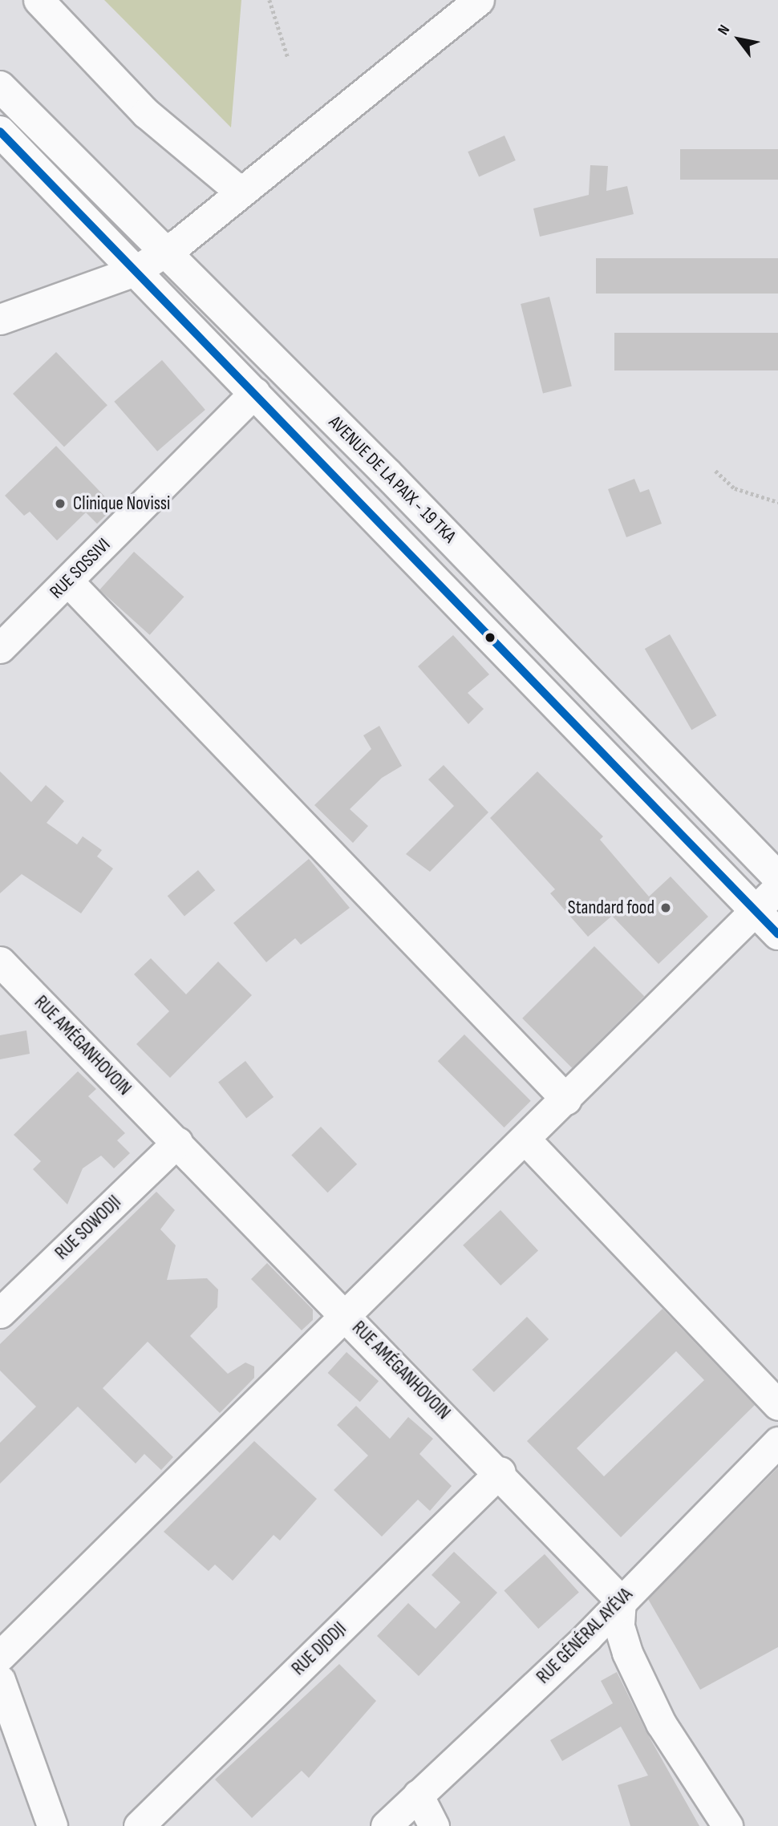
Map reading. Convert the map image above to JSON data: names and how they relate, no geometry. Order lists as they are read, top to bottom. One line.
{"streets":{"main road":["AVENUE DE LA PAIX - 19 TKA"],"street":["RUE SOSSIVI","RUE AMÉGANHOVOIN","RUE SOWODJI","RUE GÉNÉRAL AYÉVA","RUE DJODJI"]},"crossings":[["AVENUE DE LA PAIX - 19 TKA","RUE SOSSIVI"],["RUE AMÉGANHOVOIN","RUE SOWODJI"],["RUE AMÉGANHOVOIN","RUE GÉNÉRAL AYÉVA"],["RUE AMÉGANHOVOIN","RUE DJODJI"]],"places":["Clinique Novissi","Standard food"],"north":"top left"}
